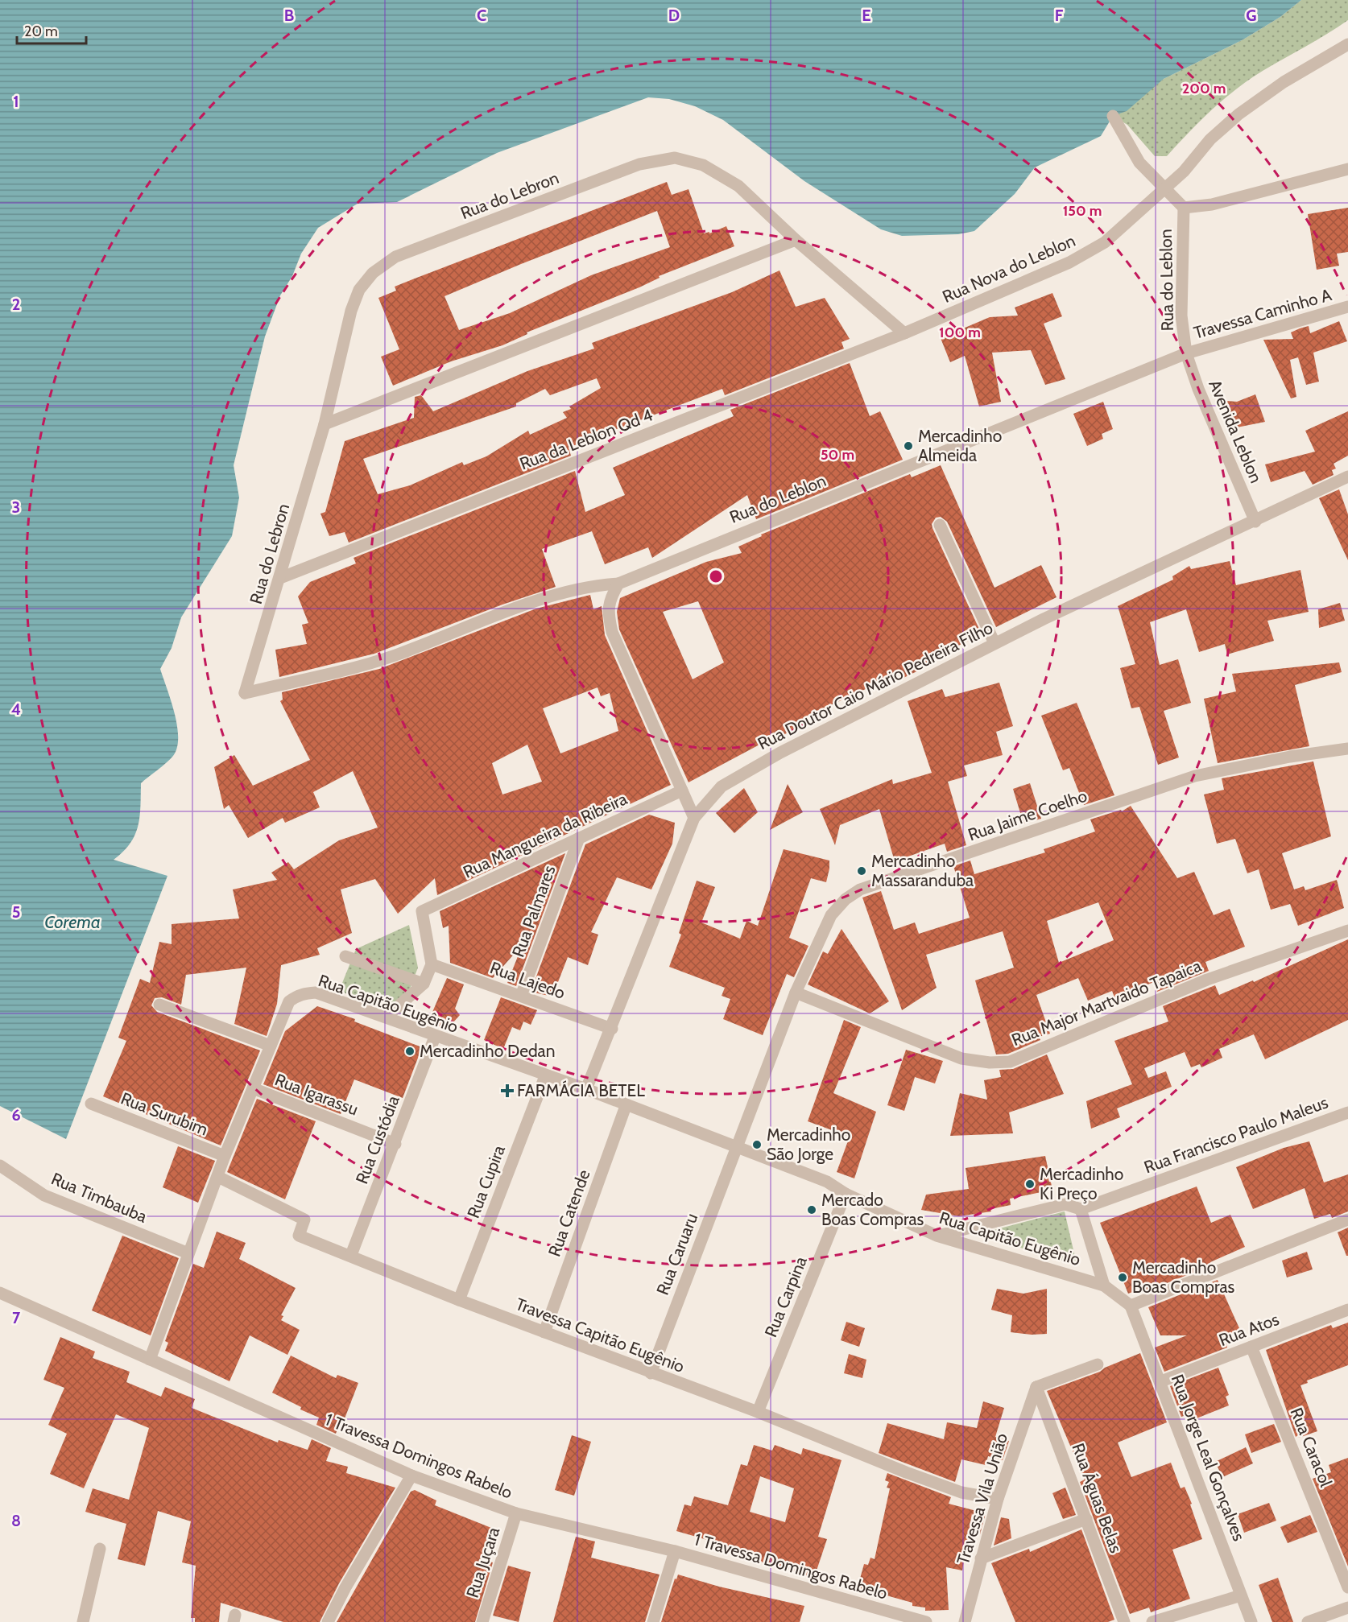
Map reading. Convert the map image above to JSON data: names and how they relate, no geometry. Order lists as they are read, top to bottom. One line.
{"streets":{"street":["Rua do Lebron","Rua Nova do Leblon","Rua do Leblon","Travessa Caminho A","Avenida Leblon","Rua da Leblon Qd 4","Rua Doutor Caio Mário Pedreira Filho","Rua Jaime Coelho","Rua Mangueira da Ribeira","Rua Palmares","Rua Lajedo","Rua Major Martvaido Tapaica","Rua Capitão Eugênio","Rua Igarassu","Rua Surubim","Rua Francisco Paulo Maleus","Rua Custódia","Rua Cupira","Rua Timbauba","Rua Catende","Rua Caruaru","Rua Carpina","Rua Atos","Travessa Capitão Eugênio","Rua Caracol","1 Travessa Domingos Rabelo","Rua Jorge Leal Gonçalves","Rua Águas Belas","Travessa Vila União","Rua Juçara"]},"crossings":[["Rua do Lebron","Rua Nova do Leblon"],["Rua do Lebron","Rua do Leblon"],["Rua do Lebron","Rua da Leblon Qd 4"],["Rua Nova do Leblon","Rua do Leblon"],["Rua Nova do Leblon","Rua da Leblon Qd 4"],["Rua do Leblon","Travessa Caminho A"],["Rua do Leblon","Avenida Leblon"],["Travessa Caminho A","Avenida Leblon"],["Avenida Leblon","Rua Doutor Caio Mário Pedreira Filho"],["Rua Doutor Caio Mário Pedreira Filho","Rua Lajedo"],["Rua Doutor Caio Mário Pedreira Filho","Rua Capitão Eugênio"],["Rua Jaime Coelho","Rua Major Martvaido Tapaica"],["Rua Jaime Coelho","Rua Capitão Eugênio"],["Rua Jaime Coelho","Rua Caruaru"],["Rua Mangueira da Ribeira","Rua Palmares"],["Rua Mangueira da Ribeira","Rua Lajedo"],["Rua Palmares","Rua Lajedo"],["Rua Capitão Eugênio","Rua Igarassu"],["Rua Capitão Eugênio","Rua Surubim"],["Rua Capitão Eugênio","Rua Custódia"],["Rua Capitão Eugênio","Rua Cupira"],["Rua Capitão Eugênio","Rua Timbauba"],["Rua Capitão Eugênio","Rua Catende"],["Rua Capitão Eugênio","Rua Caruaru"],["Rua Capitão Eugênio","Rua Carpina"],["Rua Capitão Eugênio","Travessa Capitão Eugênio"],["Rua Capitão Eugênio","1 Travessa Domingos Rabelo"],["Rua Capitão Eugênio","Rua Jorge Leal Gonçalves"],["Rua Igarassu","Rua Custódia"],["Rua Custódia","Travessa Capitão Eugênio"],["Rua Cupira","Travessa Capitão Eugênio"],["Rua Catende","Travessa Capitão Eugênio"],["Rua Caruaru","Travessa Capitão Eugênio"],["Rua Carpina","Travessa Capitão Eugênio"],["Rua Atos","Rua Caracol"],["Rua Atos","Rua Jorge Leal Gonçalves"],["Travessa Capitão Eugênio","Travessa Vila União"],["1 Travessa Domingos Rabelo","Rua Juçara"],["Rua Águas Belas","Travessa Vila União"]],"water":["Corema"],"places":{"other":["Mercadinho Almeida","Mercadinho Massaranduba","Mercadinho Dedan","Mercadinho São Jorge","Mercadinho Ki Preço","Mercado Boas Compras","Mercadinho Boas Compras"],"health":["FARMÁCIA BETEL"]},"scale_bar":"20 m","grid":{"columns":["B","C","D","E","F","G"],"rows":["1","2","3","4","5","6","7","8"]},"rings":["200 m","150 m","100 m","50 m"]}
